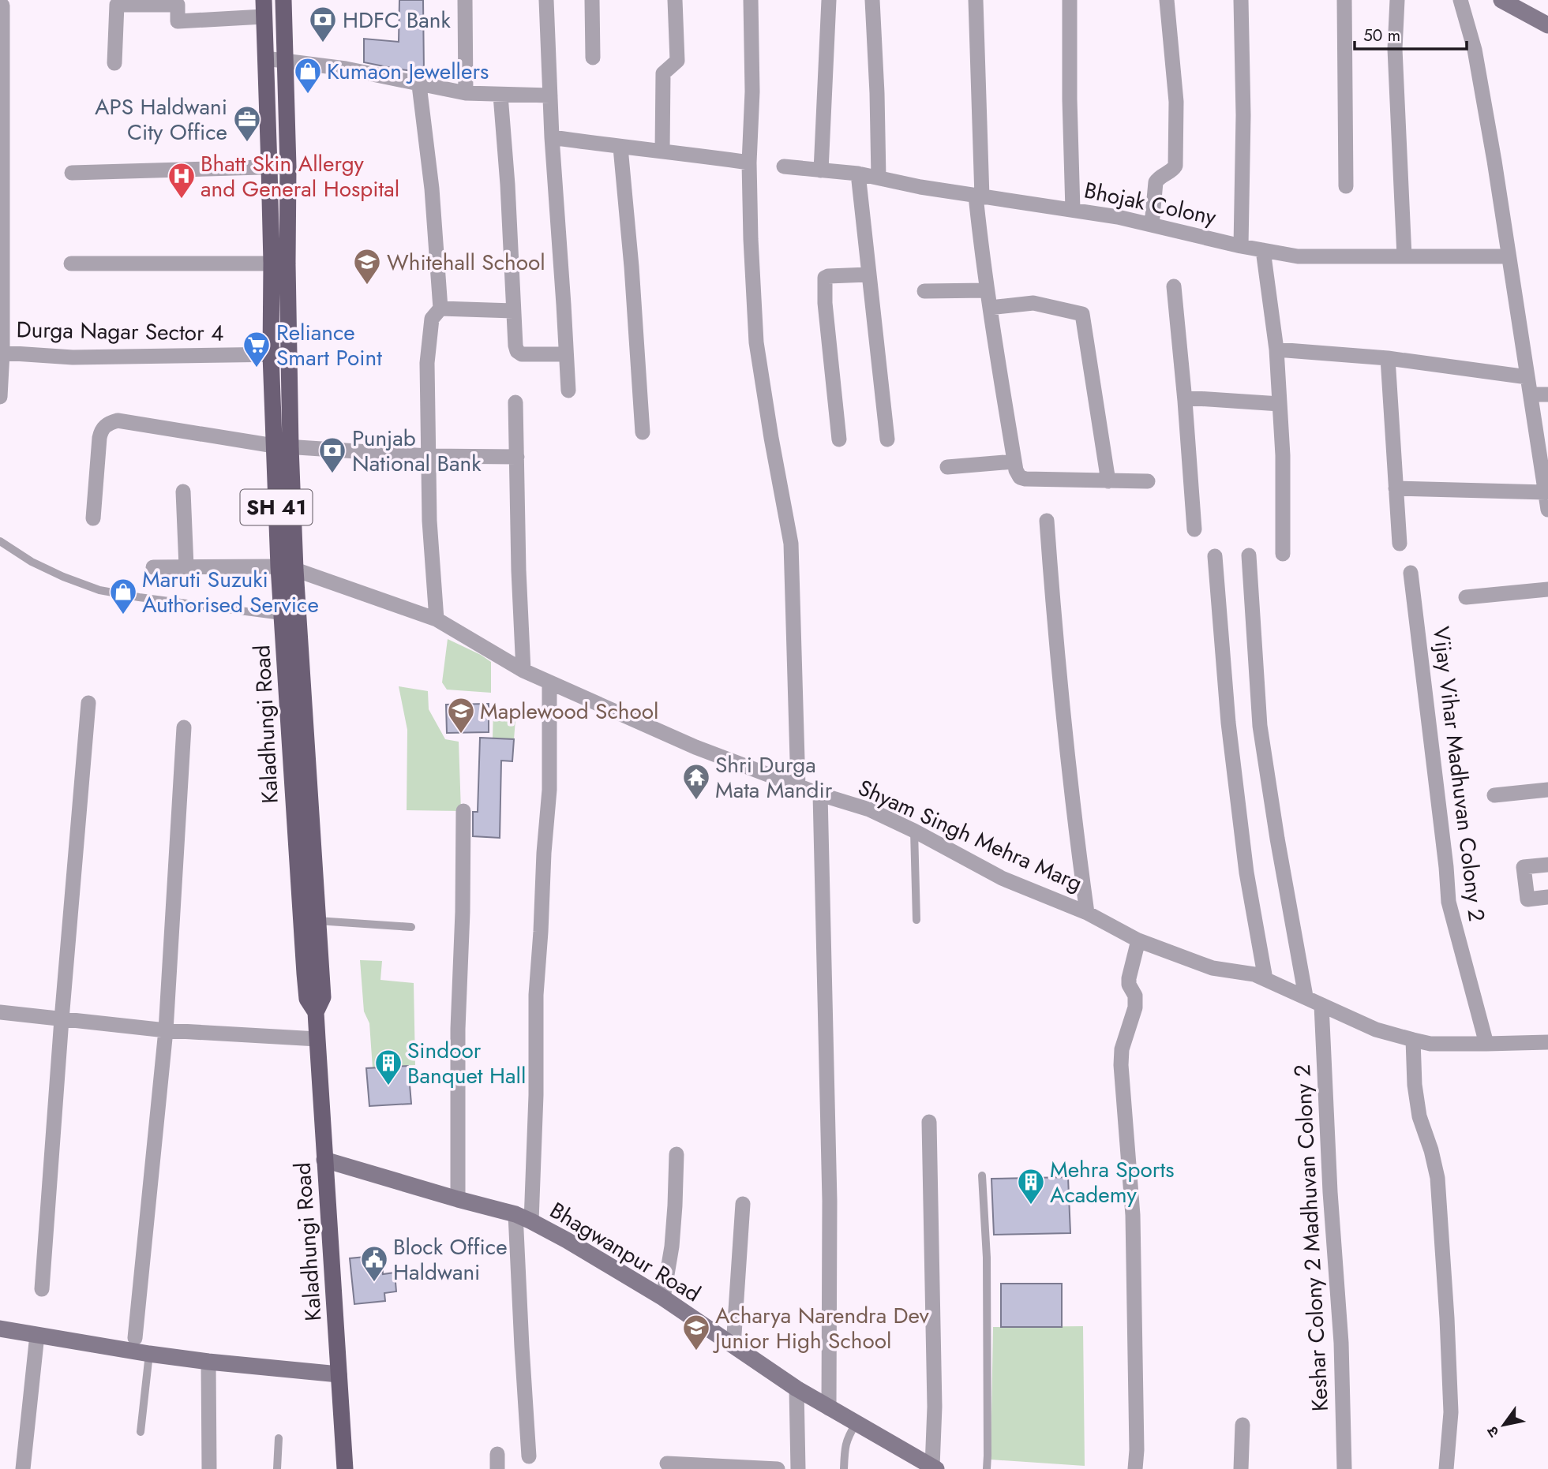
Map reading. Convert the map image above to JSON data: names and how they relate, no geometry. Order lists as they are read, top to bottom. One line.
{"streets":{"main road":["SH 41","Kaladhungi Road"],"street":["Bhojak Colony","Durga Nagar Sector 4","Vijay Vihar Madhuvan Colony 2","Shyam Singh Mehra Marg","Keshar Colony 2 Madhuvan Colony 2","Bhagwanpur Road"]},"crossings":[["Durga Nagar Sector 4","Kaladhungi Road"],["Kaladhungi Road","Shyam Singh Mehra Marg"],["Kaladhungi Road","Bhagwanpur Road"],["Vijay Vihar Madhuvan Colony 2","Shyam Singh Mehra Marg"],["Shyam Singh Mehra Marg","Keshar Colony 2 Madhuvan Colony 2"]],"places":{"bank":["HDFC Bank","Punjab National Bank"],"shop":["Kumaon Jewellers","Maruti Suzuki Authorised Service"],"office":["APS Haldwani City Office"],"hospital":["Bhatt Skin Allergy and General Hospital"],"school or university":["Whitehall School","Maplewood School","Acharya Narendra Dev Junior High School"],"supermarket":["Reliance Smart Point"],"temple":["Shri Durga Mata Mandir"],"building":["Sindoor Banquet Hall","Mehra Sports Academy"],"public building":["Block Office Haldwani"]},"scale_bar":"50 m","north":"bottom left"}
